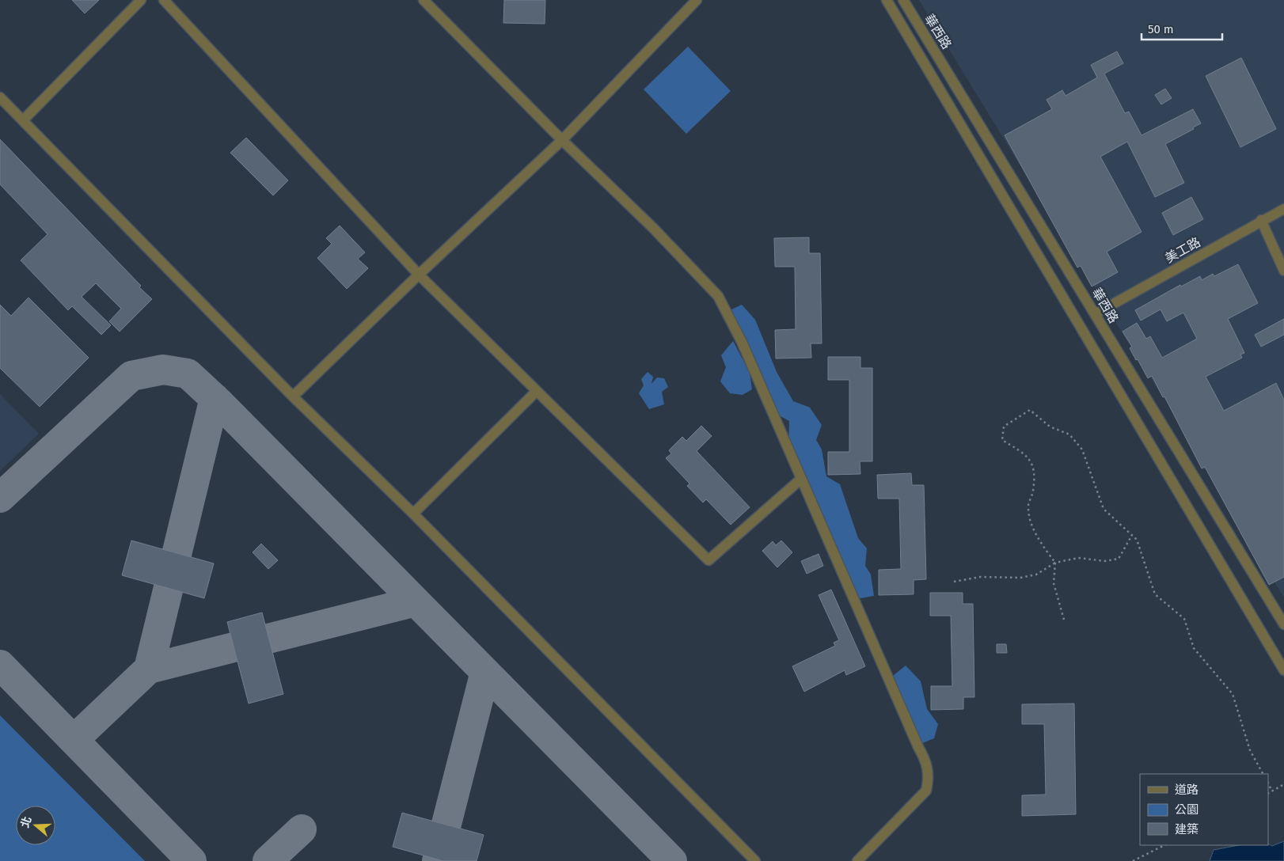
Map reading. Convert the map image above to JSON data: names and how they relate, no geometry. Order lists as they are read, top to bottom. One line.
{"streets":{"street":["華西路","美工路"]},"crossings":[["華西路","美工路"]],"legend":["道路","公園","建築"],"scale_bar":"50 m","north":"left"}
